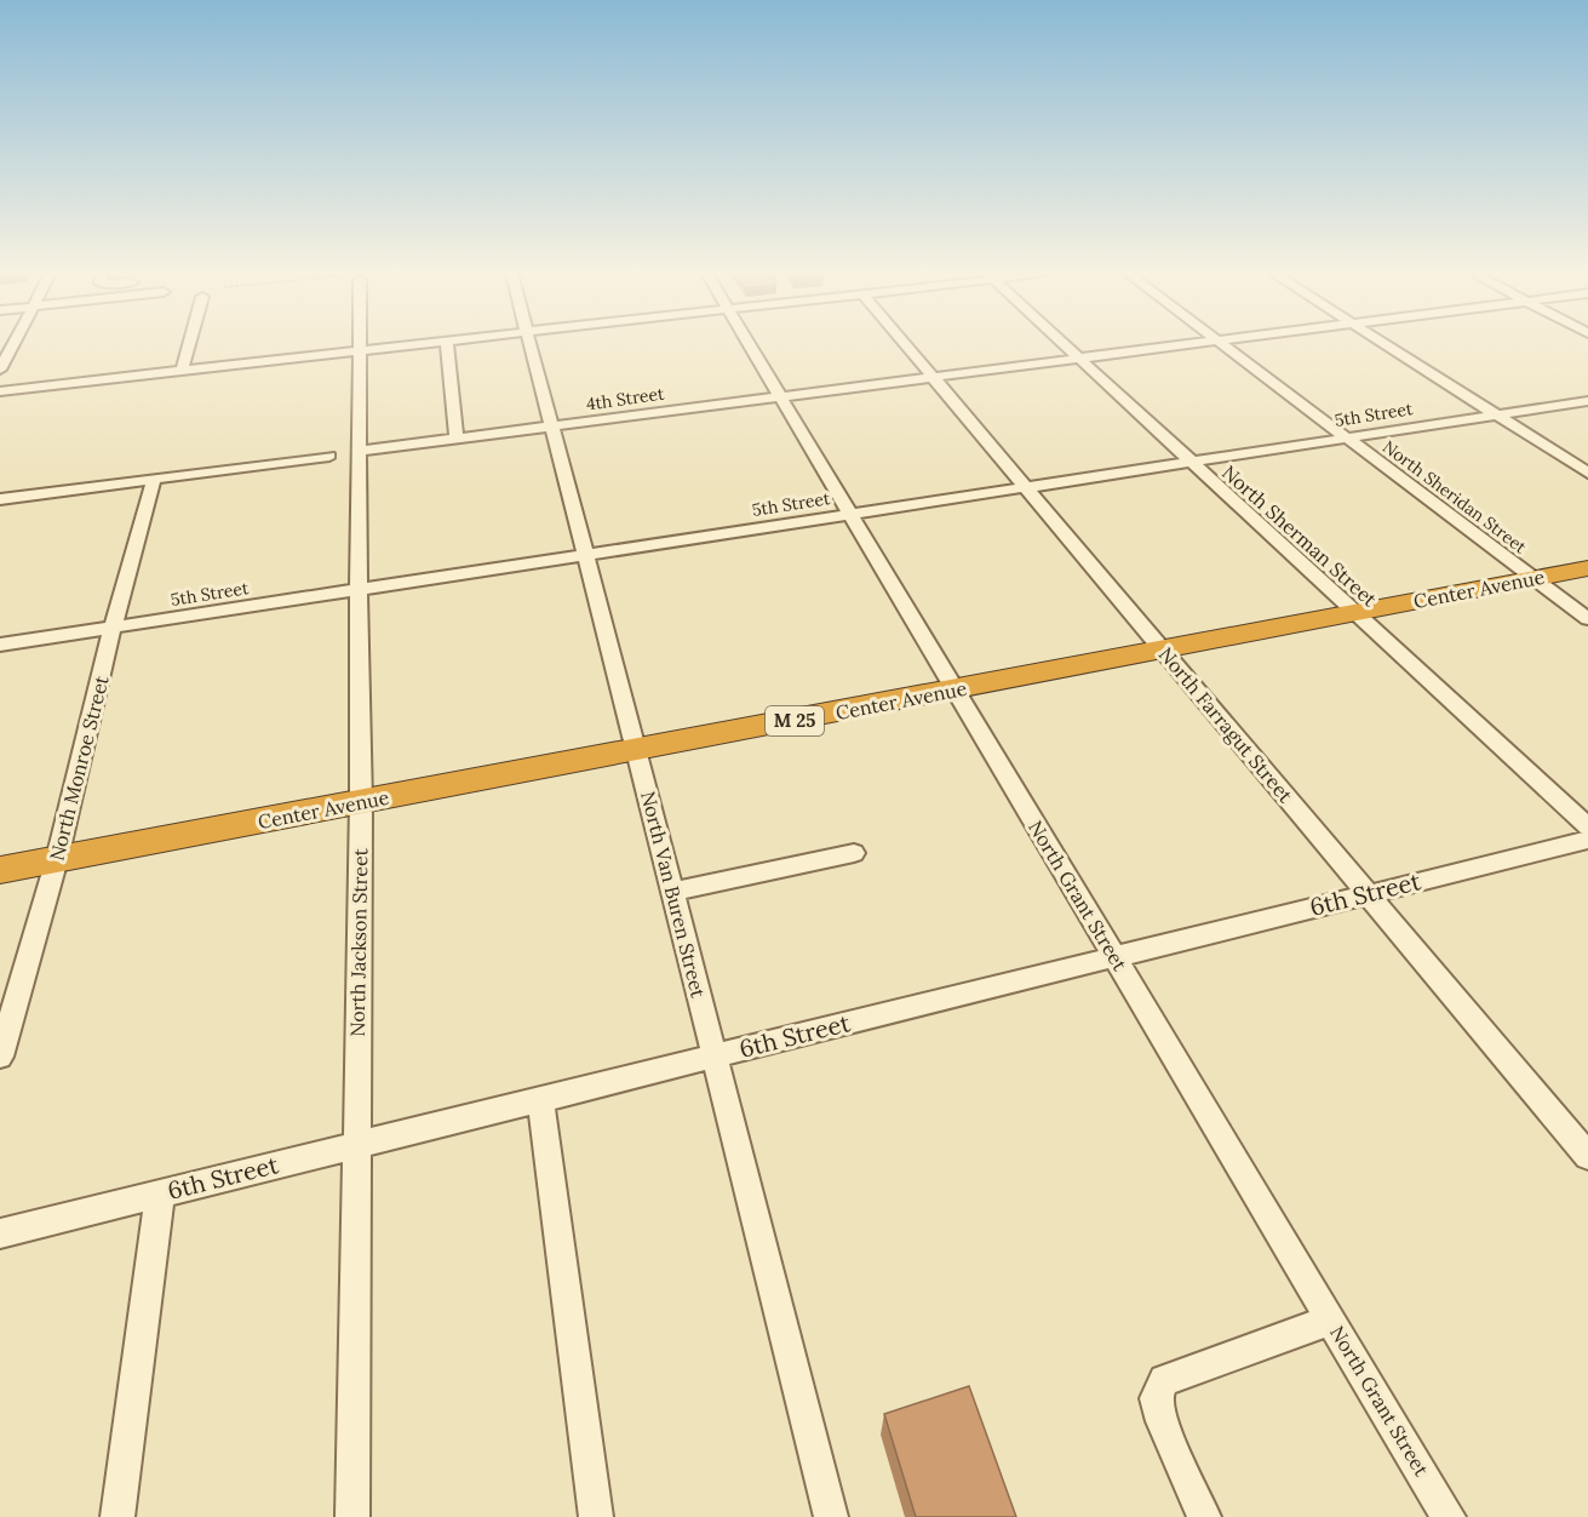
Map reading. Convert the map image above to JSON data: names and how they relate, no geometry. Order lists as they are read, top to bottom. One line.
{"streets":{"highway":["Center Avenue","M 25"],"street":["4th Street","5th Street","North Sheridan Street","North Sherman Street","North Farragut Street","North Monroe Street","North Van Buren Street","6th Street","North Grant Street","North Jackson Street"]},"crossings":[["4th Street","North Sherman Street"],["4th Street","North Farragut Street"],["4th Street","North Van Buren Street"],["4th Street","North Grant Street"],["4th Street","North Jackson Street"],["5th Street","North Sheridan Street"],["5th Street","North Sherman Street"],["5th Street","North Farragut Street"],["5th Street","North Monroe Street"],["5th Street","North Van Buren Street"],["5th Street","North Grant Street"],["5th Street","North Jackson Street"],["North Sheridan Street","Center Avenue"],["North Sherman Street","Center Avenue"],["Center Avenue","North Farragut Street"],["Center Avenue","North Monroe Street"],["Center Avenue","North Van Buren Street"],["Center Avenue","North Grant Street"],["Center Avenue","North Jackson Street"],["North Farragut Street","6th Street"],["North Van Buren Street","6th Street"],["6th Street","North Grant Street"],["6th Street","North Jackson Street"]]}
